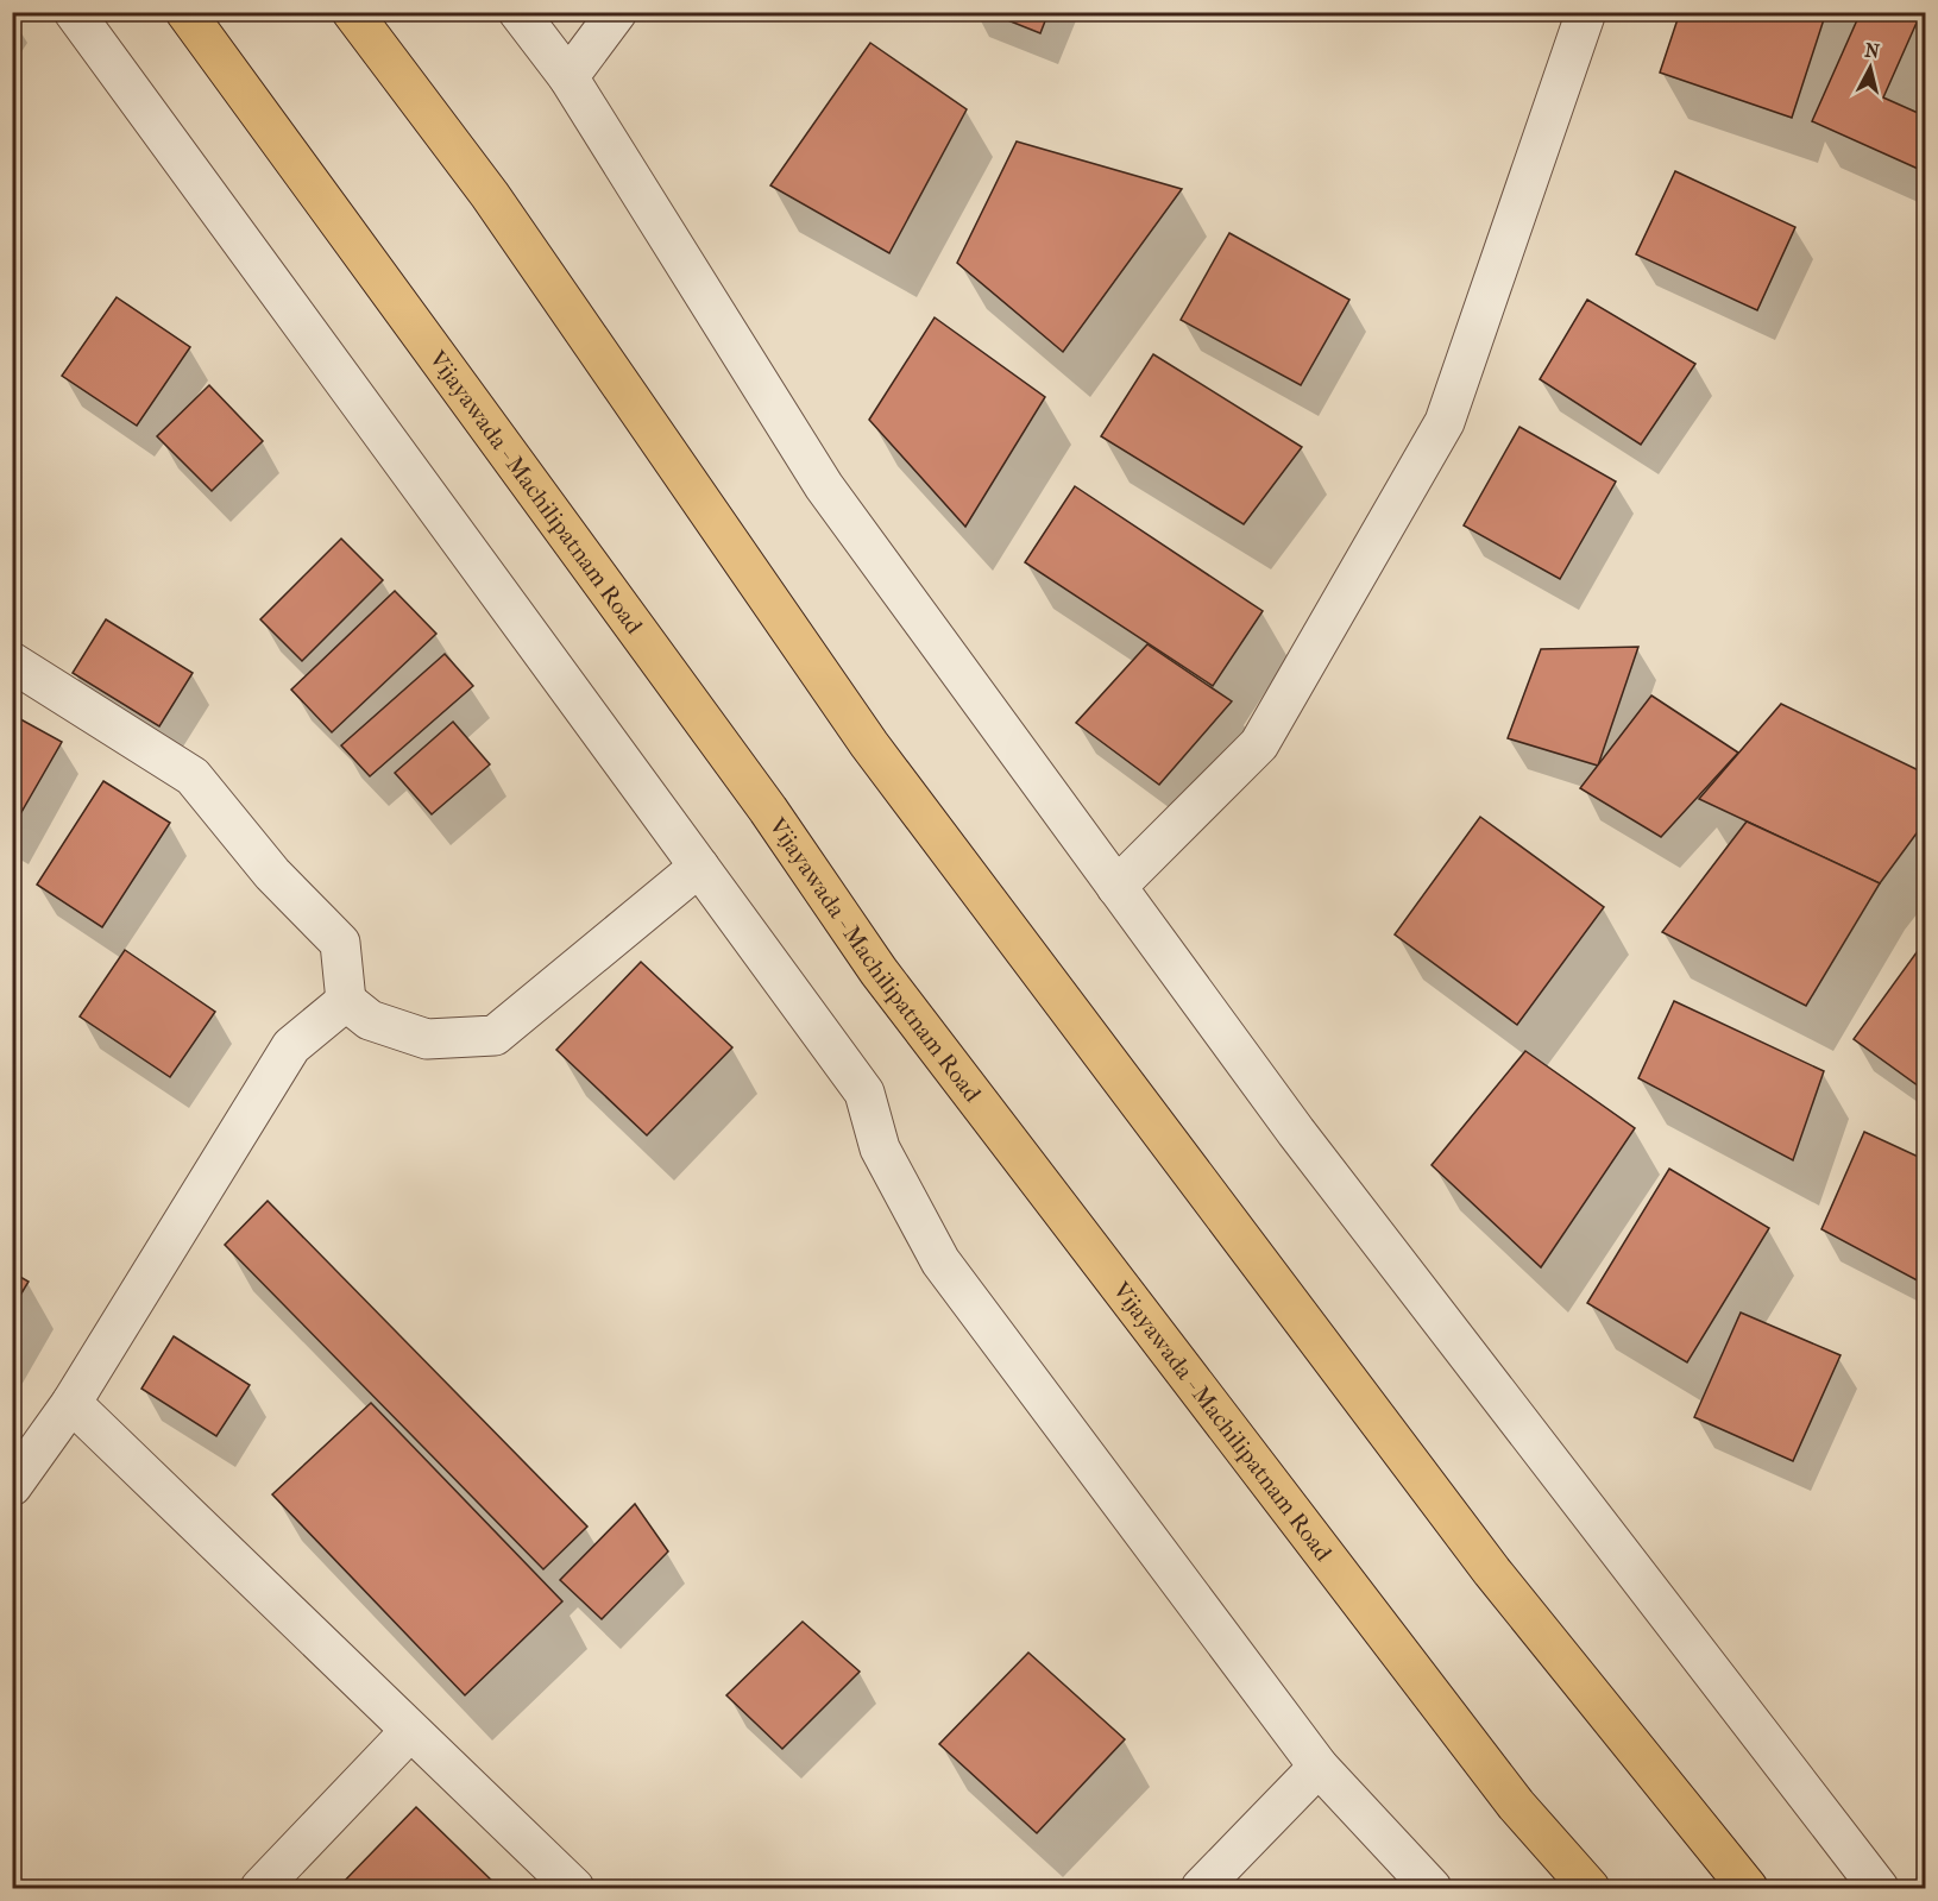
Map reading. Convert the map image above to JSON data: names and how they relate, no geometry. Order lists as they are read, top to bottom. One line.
{"streets":{"highway":["Vijayawada - Machilipatnam Road"]},"north":"top"}
